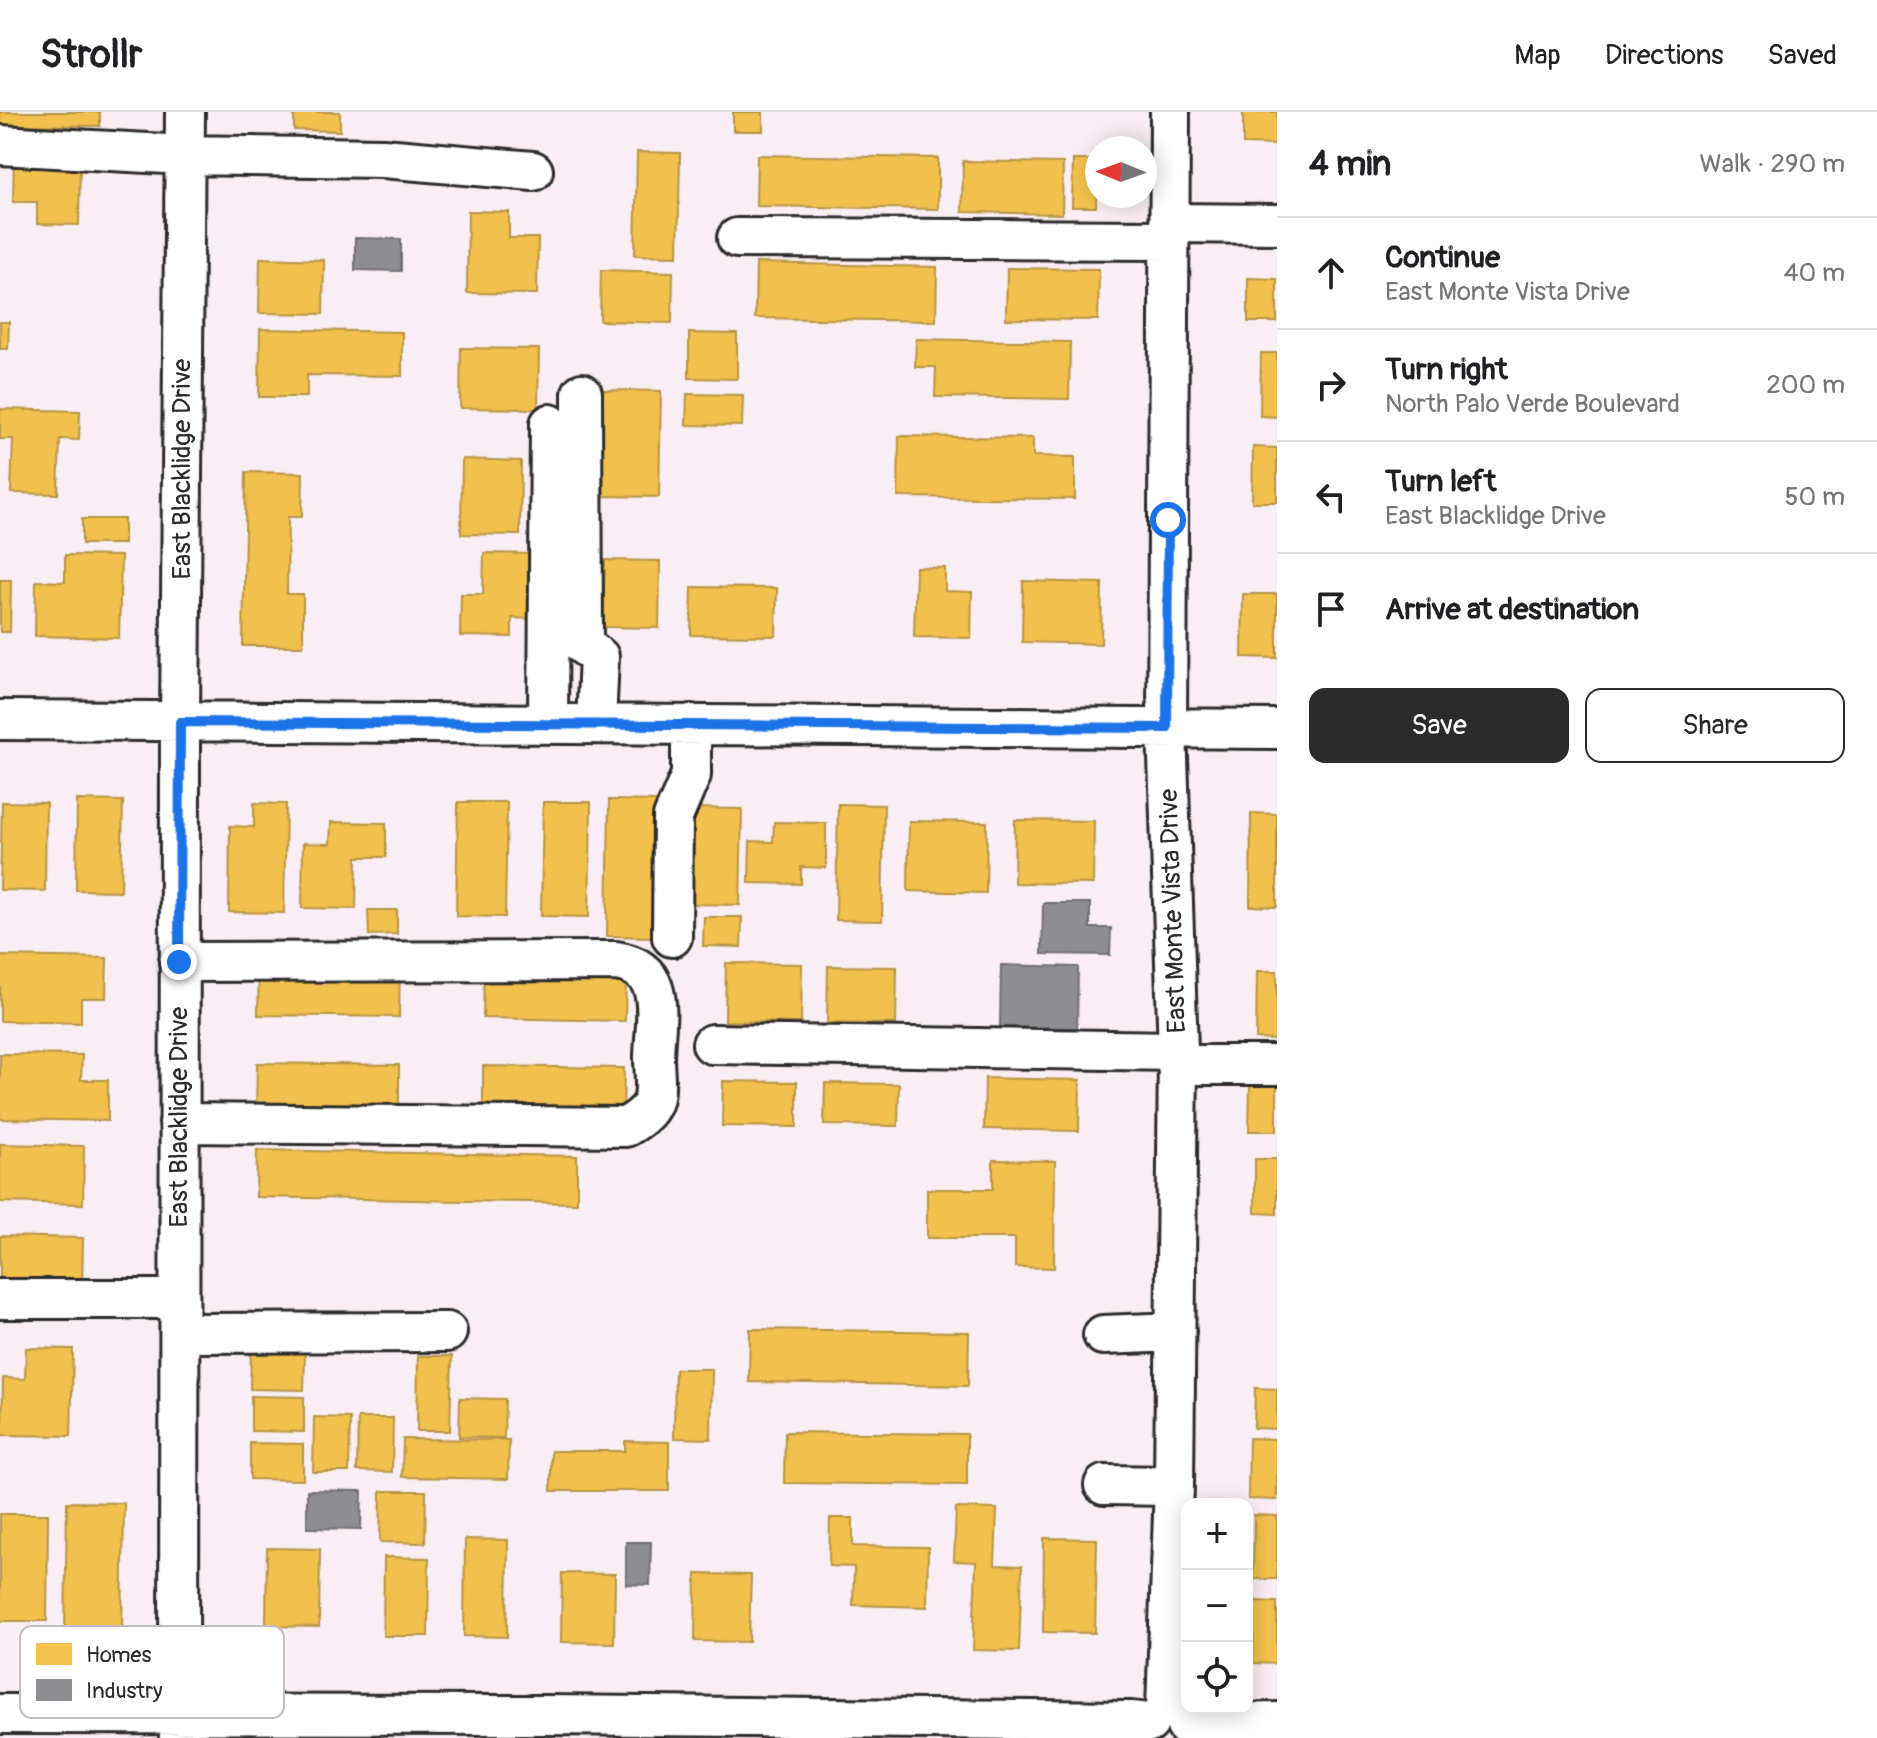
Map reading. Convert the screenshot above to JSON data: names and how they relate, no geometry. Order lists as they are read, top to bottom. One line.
{"streets":{"street":["East Blacklidge Drive","East Monte Vista Drive"]},"legend":["Homes","Industry"],"north":"left","page":{"header":"Strollr","nav":["Map","Directions","Saved"],"heading":["4 min","Walk · 290 m"],"list":[["Continue","East Monte Vista Drive","40 m"],["Turn right","North Palo Verde Boulevard","200 m"],["Turn left","East Blacklidge Drive","50 m"],"Arrive at destination"],"buttons":["Save","Share"],"map_buttons":["+","−"]}}
